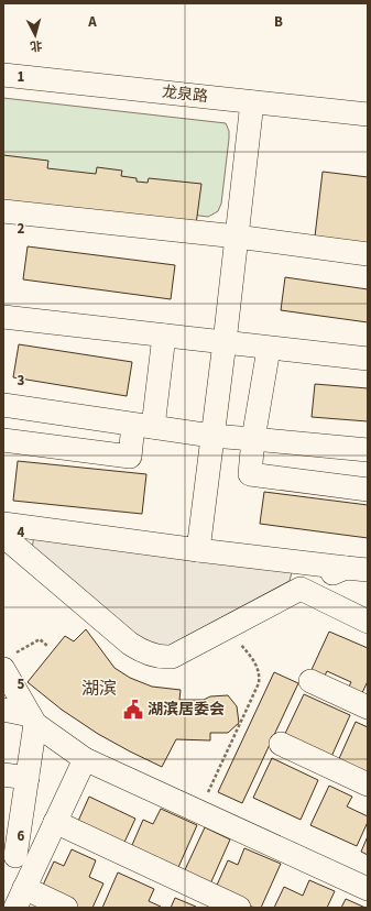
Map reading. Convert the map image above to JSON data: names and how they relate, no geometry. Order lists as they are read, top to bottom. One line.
{"streets":{"street":["龙泉路"]},"districts":["湖滨"],"places":{"public building":["湖滨居委会"]},"north":"bottom","grid":{"columns":["A","B"],"rows":["1","2","3","4","5","6"]}}
